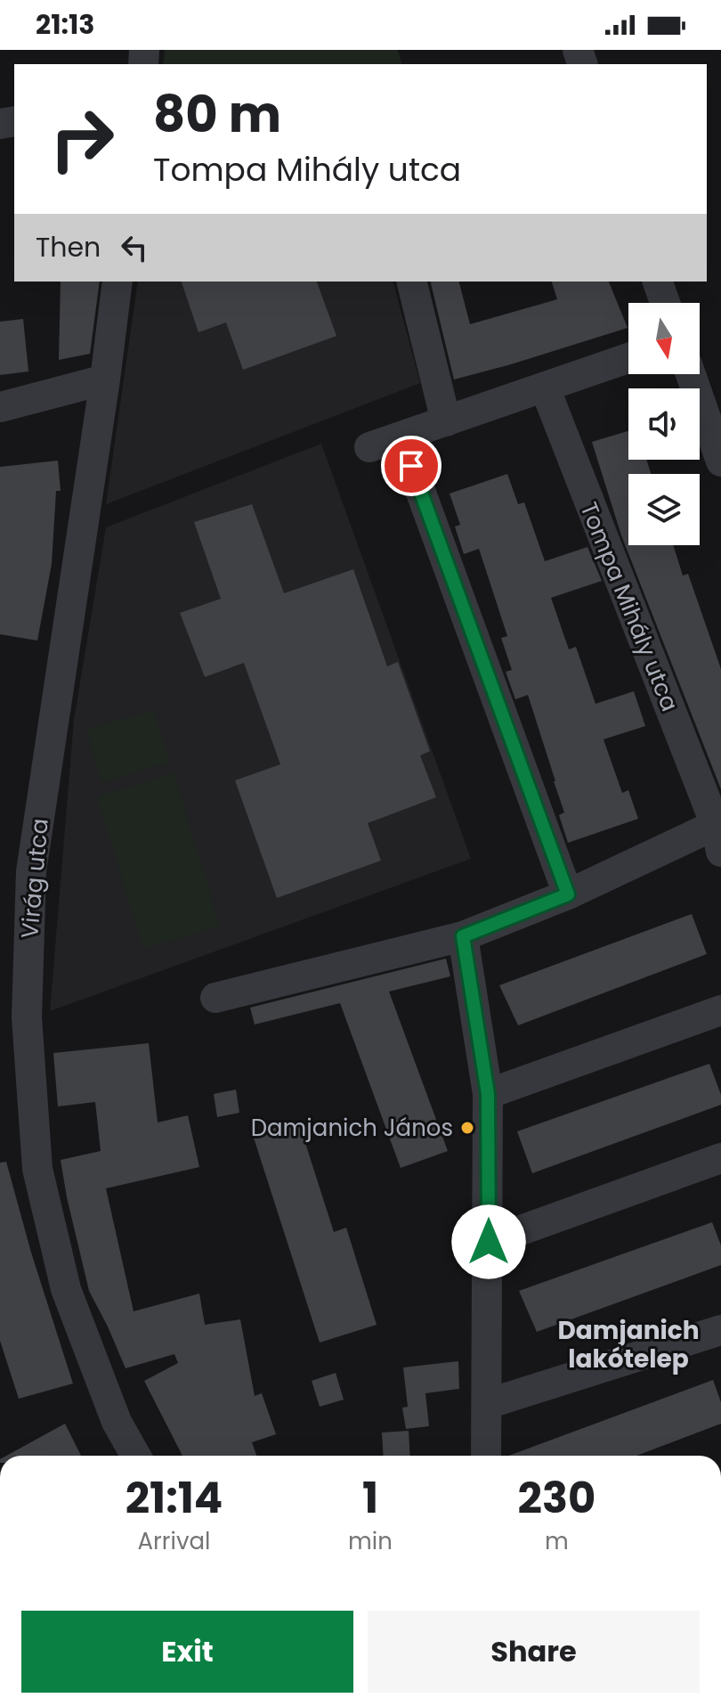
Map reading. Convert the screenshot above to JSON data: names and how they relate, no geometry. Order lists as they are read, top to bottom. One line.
{"streets":{"street":["Tompa Mihály utca","Virág utca"]},"districts":["Damjanich lakótelep"],"places":["Damjanich János"],"north":"bottom","page":{"status":"21:13","turn":["80 m","Tompa Mihály utca"],"then":"Then","eta":["21:14","Arrival","1","min","230","m"],"buttons":["Exit","Share"]}}
